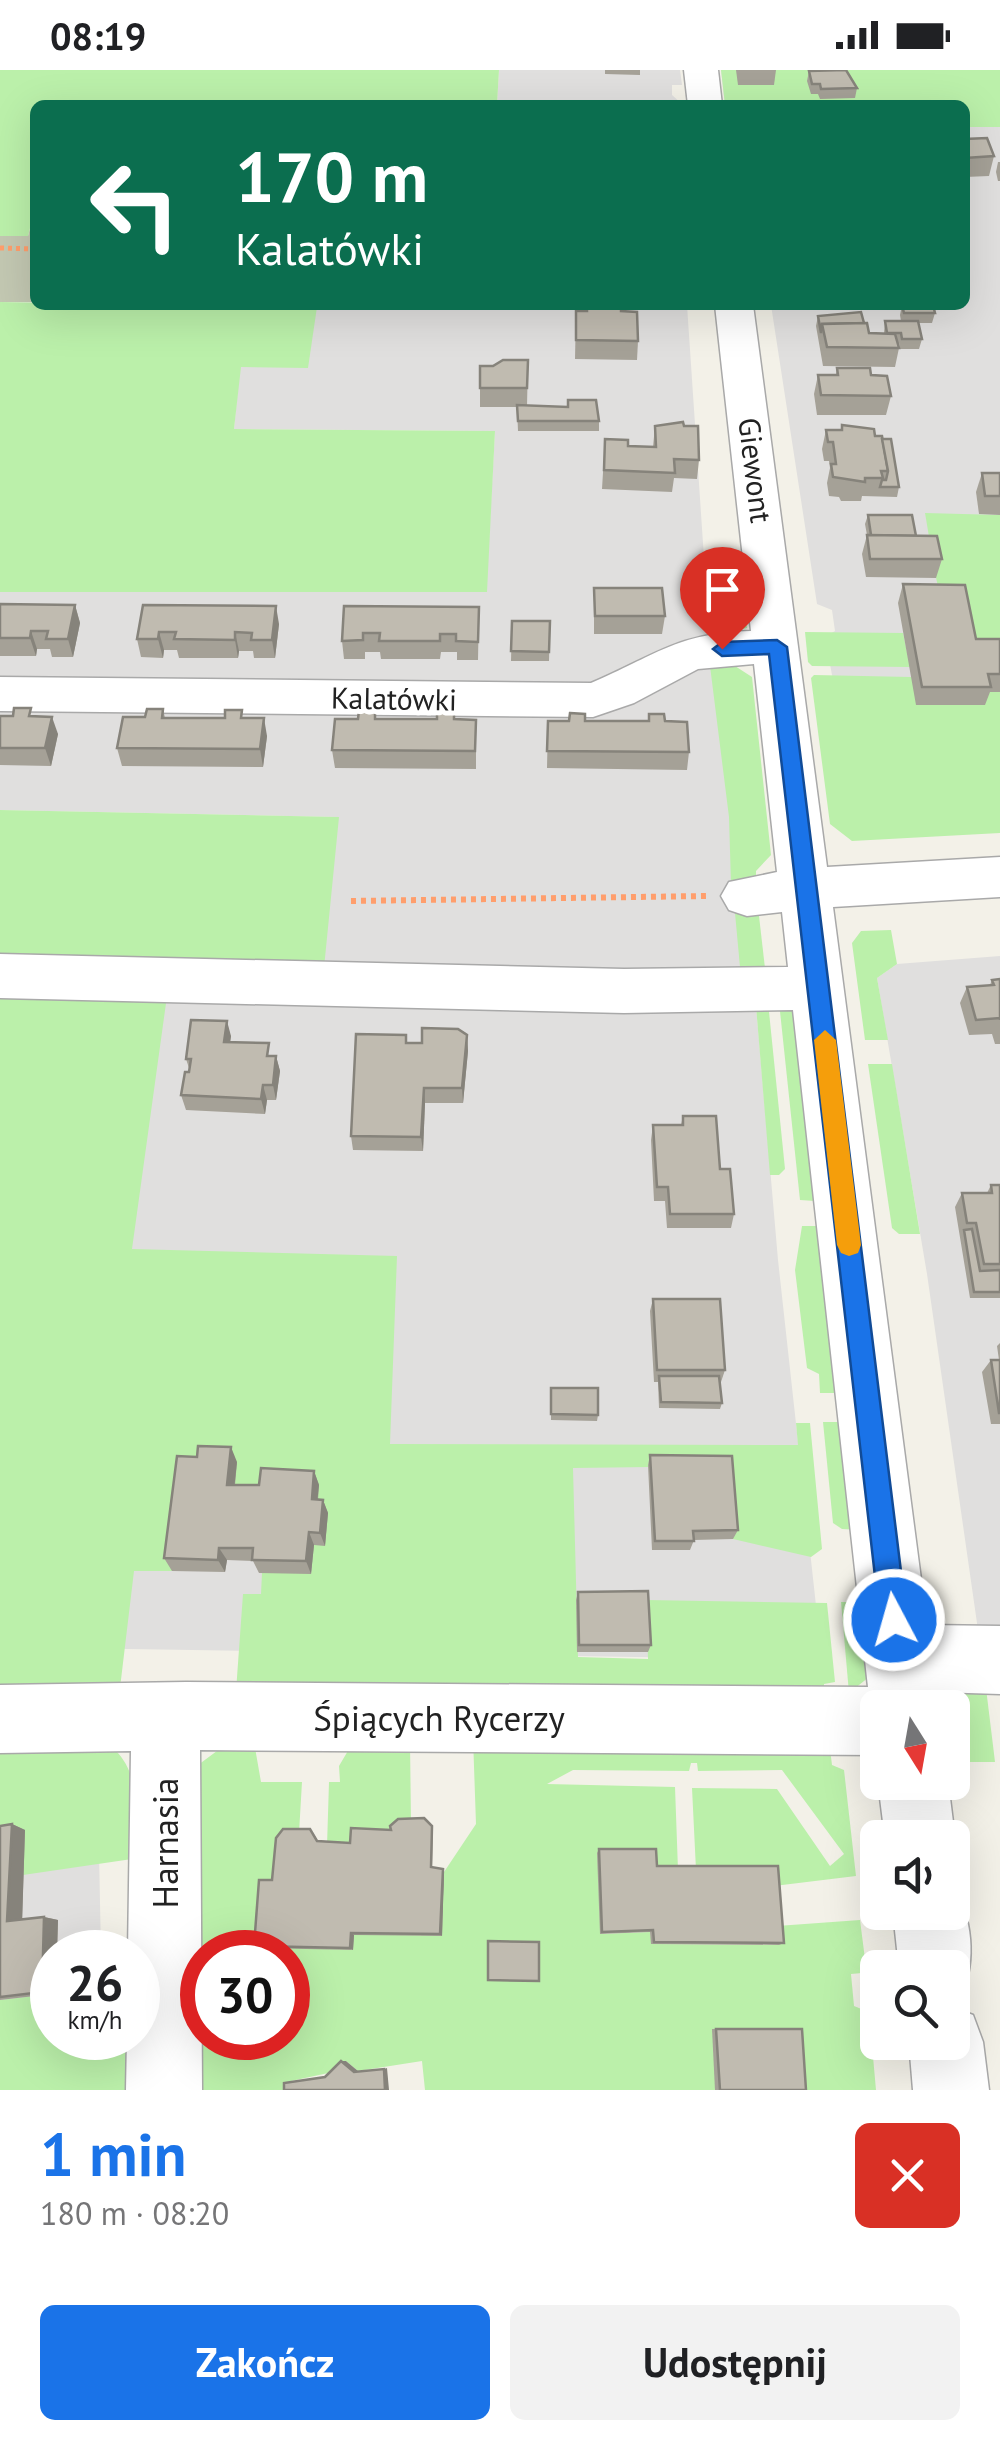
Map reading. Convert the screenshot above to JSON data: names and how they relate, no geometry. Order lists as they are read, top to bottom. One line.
{"streets":{"street":["Giewont","Kalatówki","Śpiących Rycerzy","Harnasia"]},"crossings":[["Giewont","Kalatówki"],["Śpiących Rycerzy","Harnasia"]],"north":"bottom","page":{"status":"08:19","turn":["170 m","Kalatówki"],"speed":"26 km/h","limit":"30","heading":["1 min","180 m · 08:20"],"buttons":["Zakończ","Udostępnij"]}}
